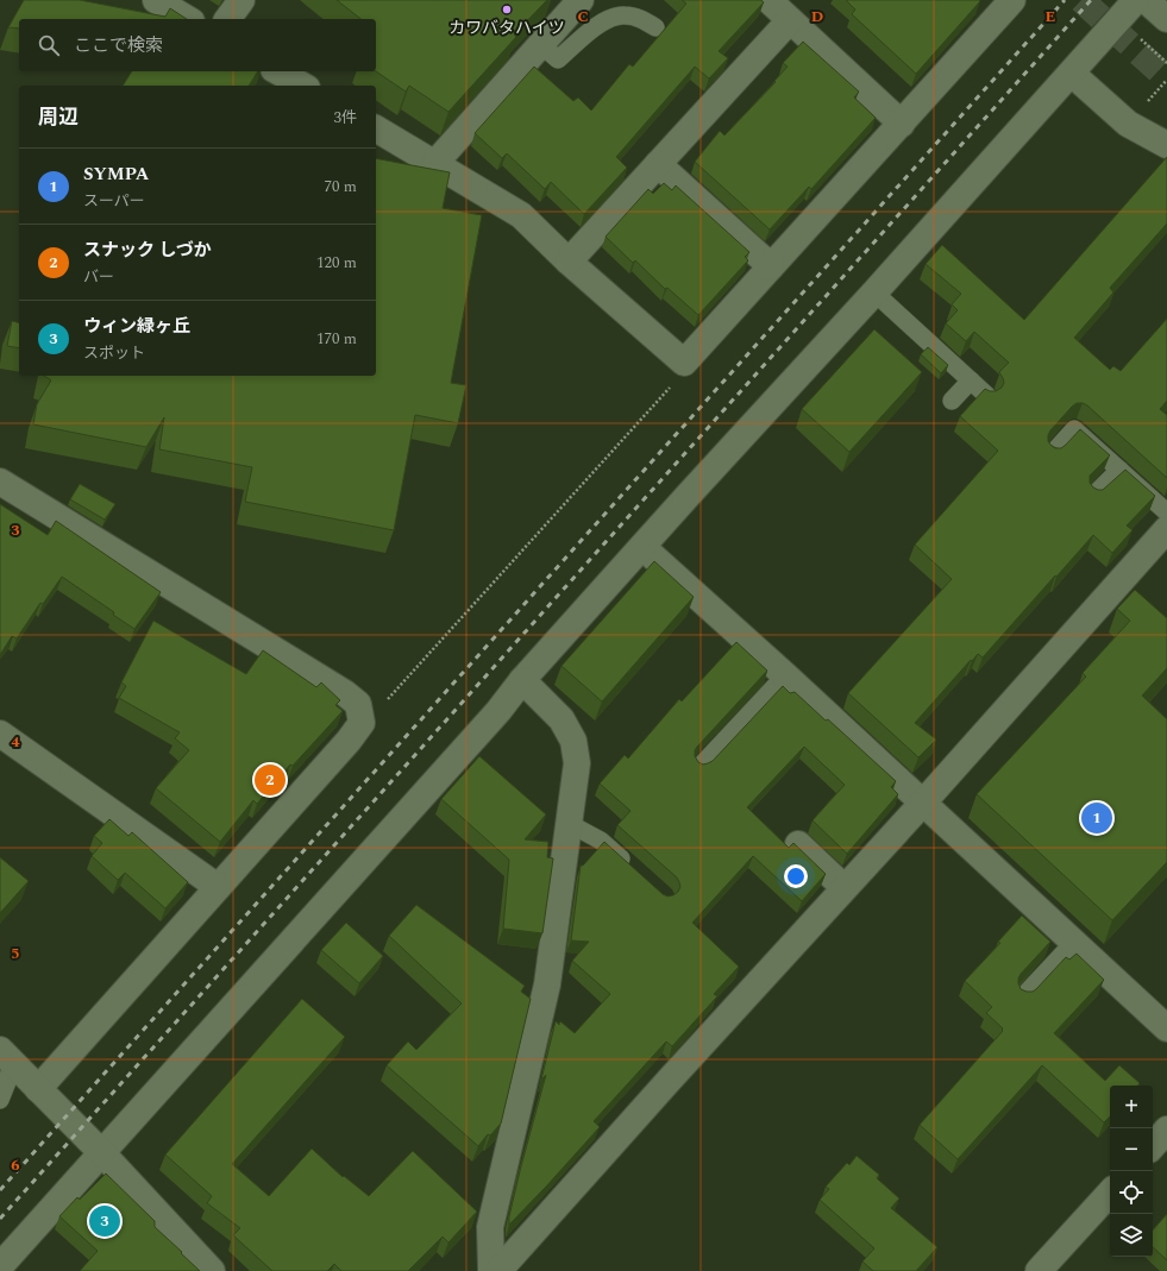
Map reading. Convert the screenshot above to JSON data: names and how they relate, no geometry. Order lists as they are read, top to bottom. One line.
{"places":["カワバタハイツ"],"page":{"search":"ここで検索","heading":["周辺","3件"],"list":[{"mark":"1","name":"SYMPA","note":"スーパー","value":"70 m"},{"mark":"2","name":"スナック しづか","note":"バー","value":"120 m"},{"mark":"3","name":"ウィン緑ヶ丘","note":"スポット","value":"170 m"}],"pins":["2","1","3"],"map_buttons":["+","−"]},"grid":{"columns":["C","D","E"],"rows":["3","4","5","6"]}}
